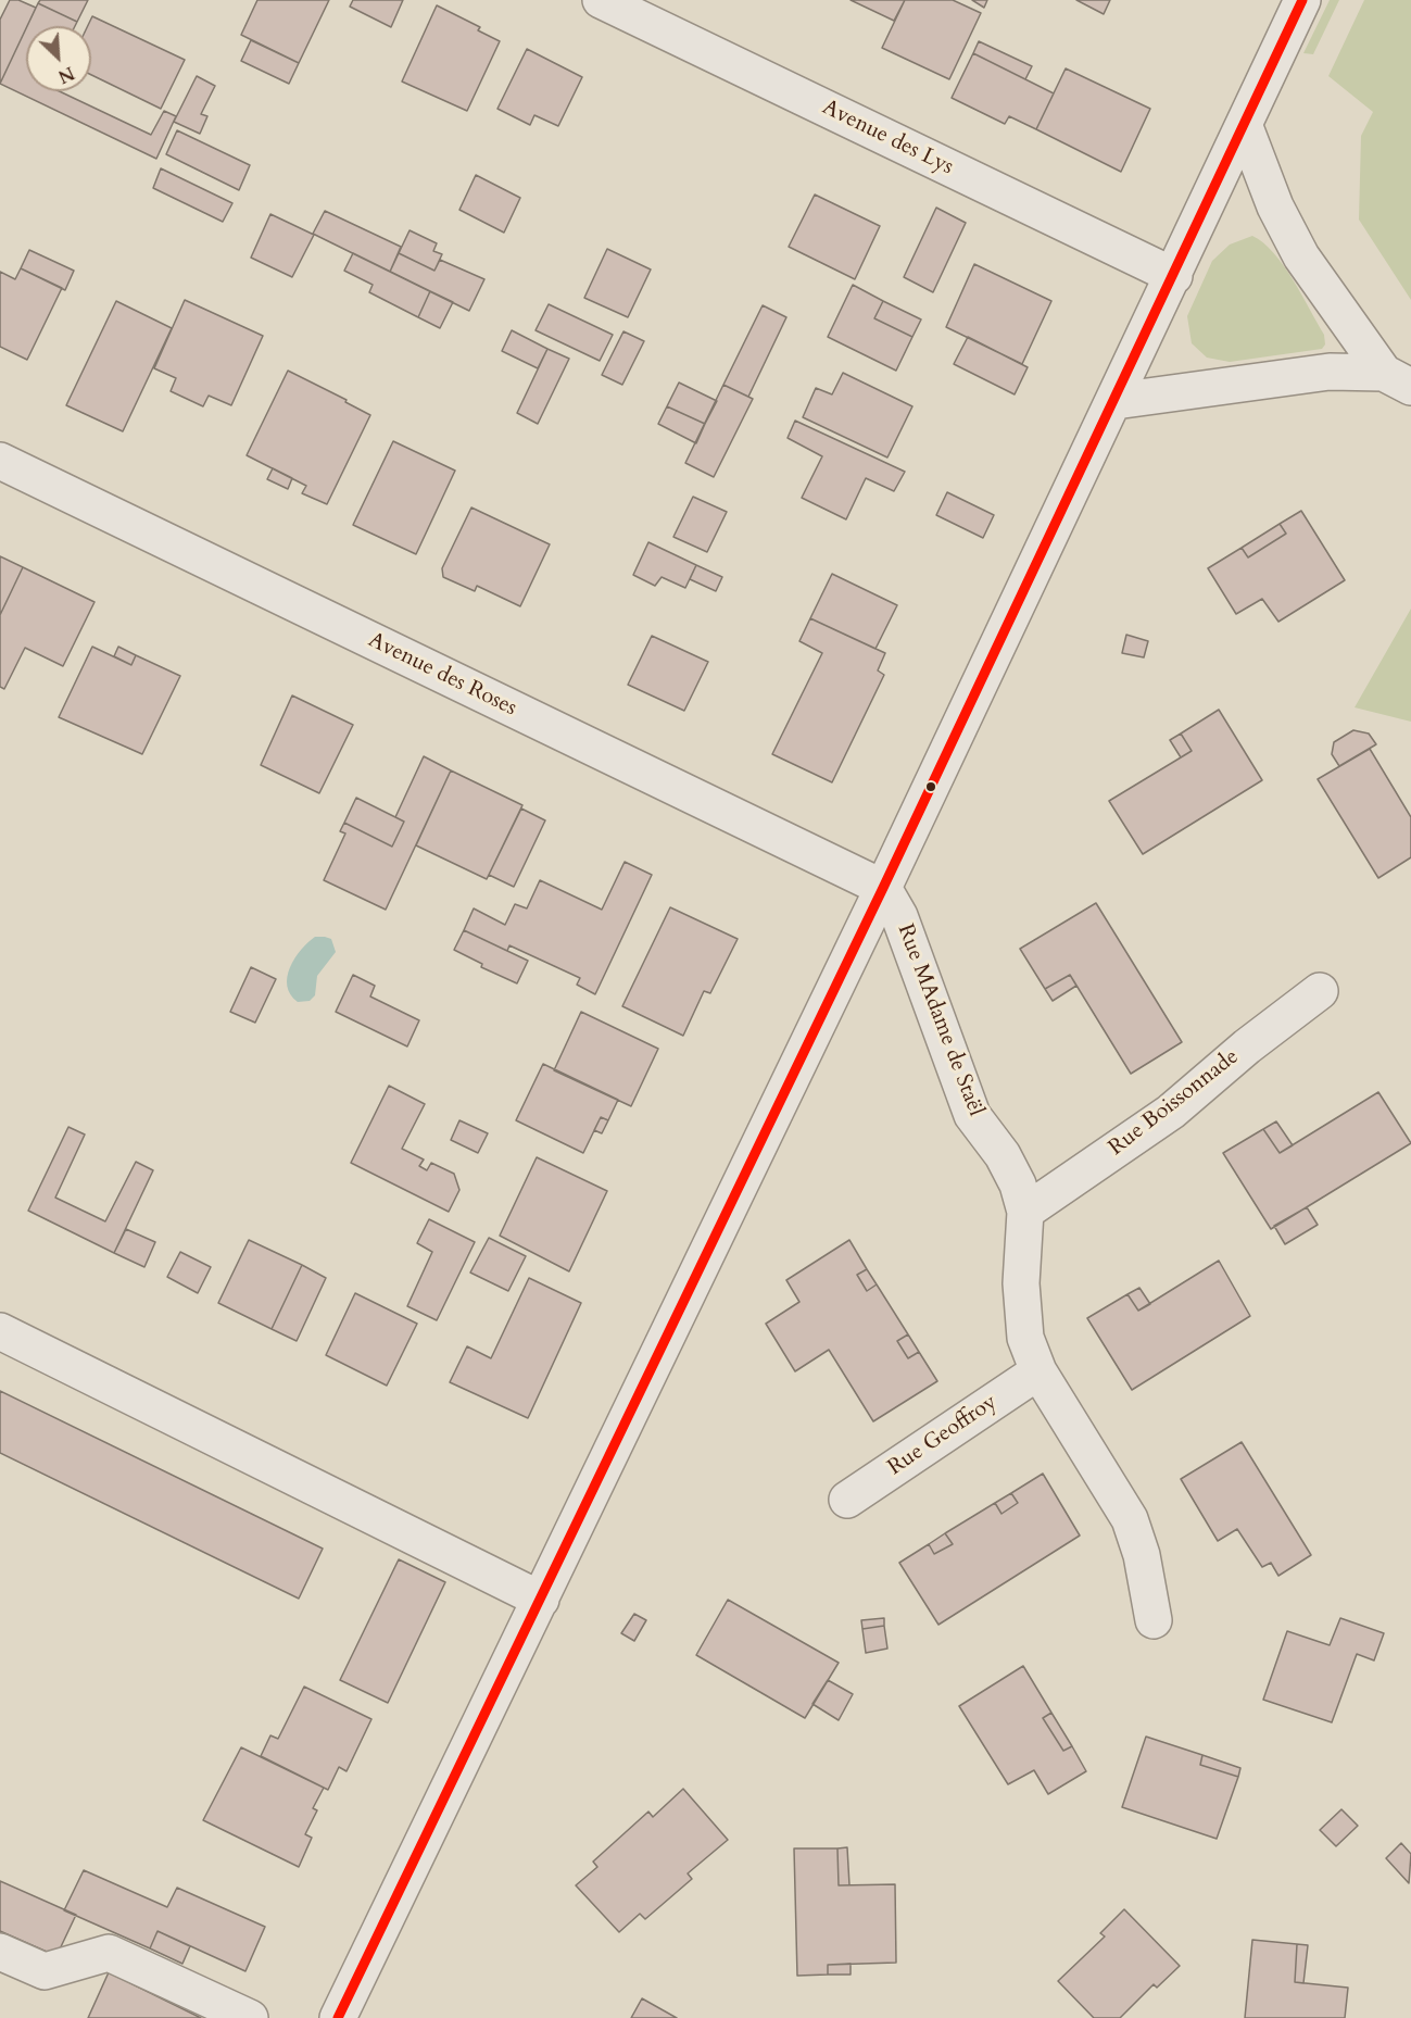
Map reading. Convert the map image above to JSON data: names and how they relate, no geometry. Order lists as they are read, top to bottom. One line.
{"streets":{"street":["Avenue des Lys","Avenue des Roses","Rue MAdame de Staël","Rue Boissonnade","Rue Geoffroy"]},"crossings":[["Avenue des Roses","Rue MAdame de Staël"],["Rue MAdame de Staël","Rue Boissonnade"],["Rue MAdame de Staël","Rue Geoffroy"]],"north":"bottom right"}
